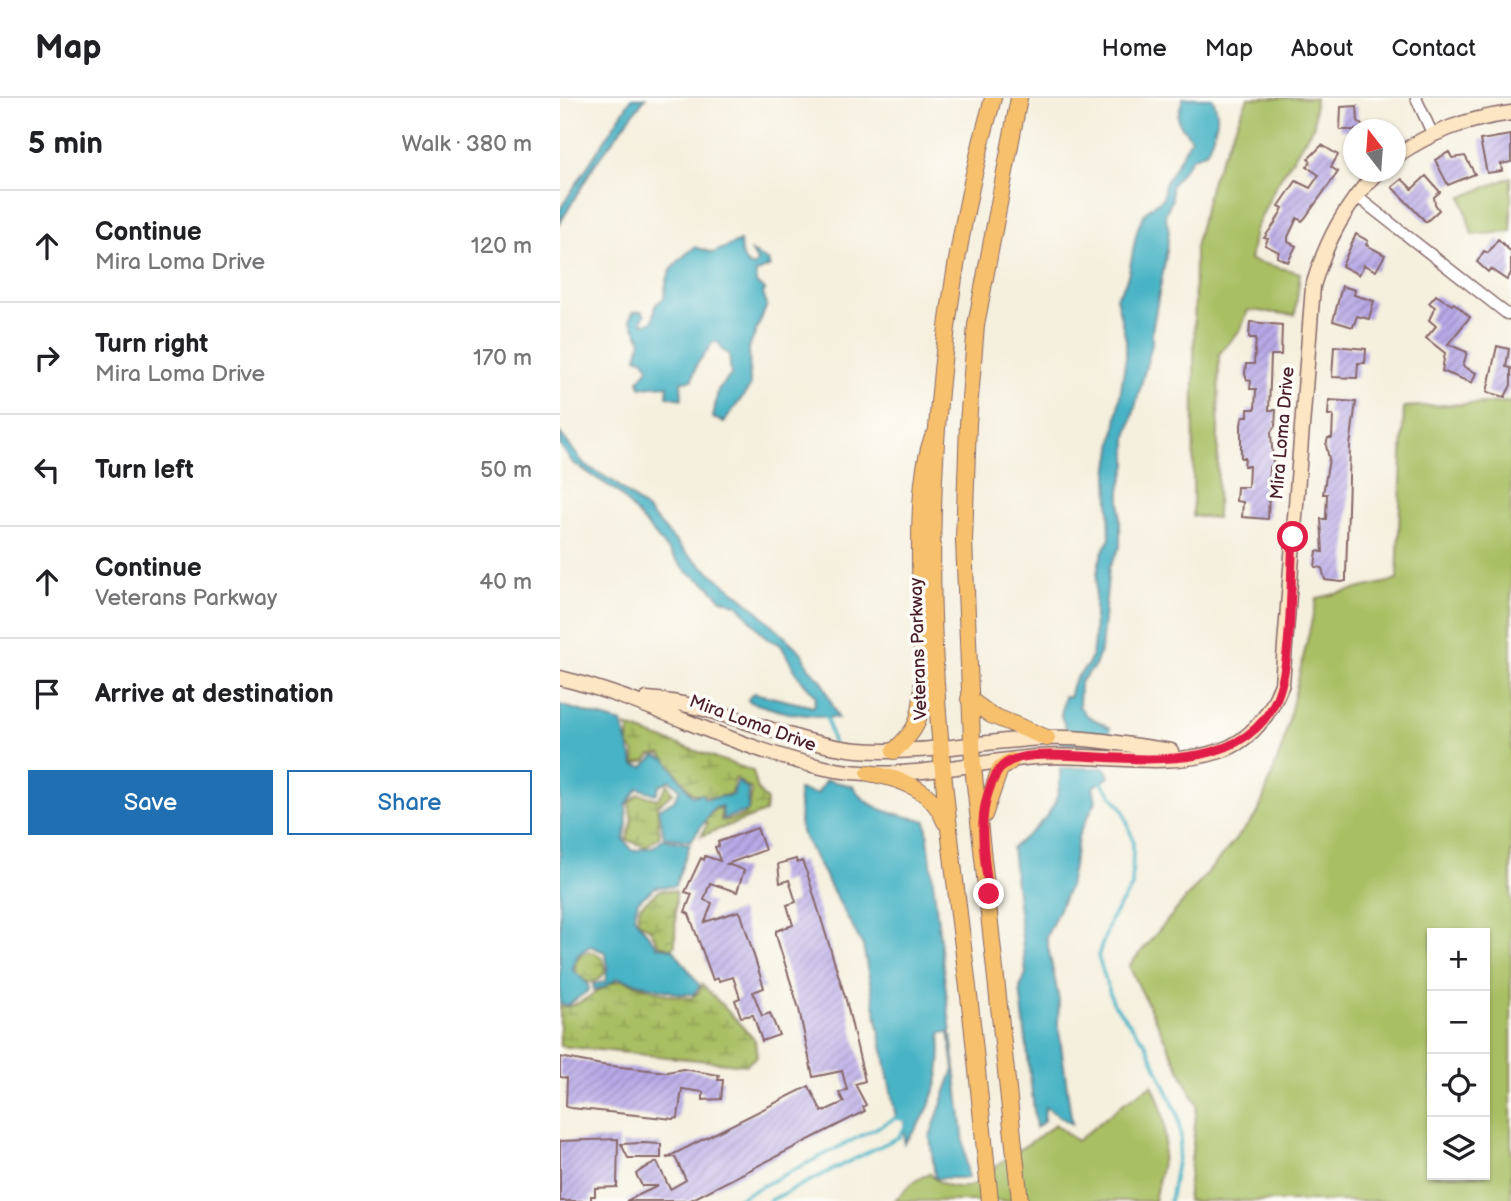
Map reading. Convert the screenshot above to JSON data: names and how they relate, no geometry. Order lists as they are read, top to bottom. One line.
{"streets":{"main road":["Veterans Parkway"],"street":["Mira Loma Drive"]},"crossings":[["Mira Loma Drive","Veterans Parkway"]],"north":"top","page":{"header":"Map","nav":["Home","Map","About","Contact"],"heading":["5 min","Walk · 380 m"],"list":[["Continue","Mira Loma Drive","120 m"],["Turn right","Mira Loma Drive","170 m"],["Turn left","50 m"],["Continue","Veterans Parkway","40 m"],"Arrive at destination"],"buttons":["Save","Share"],"map_buttons":["+","−"]}}
